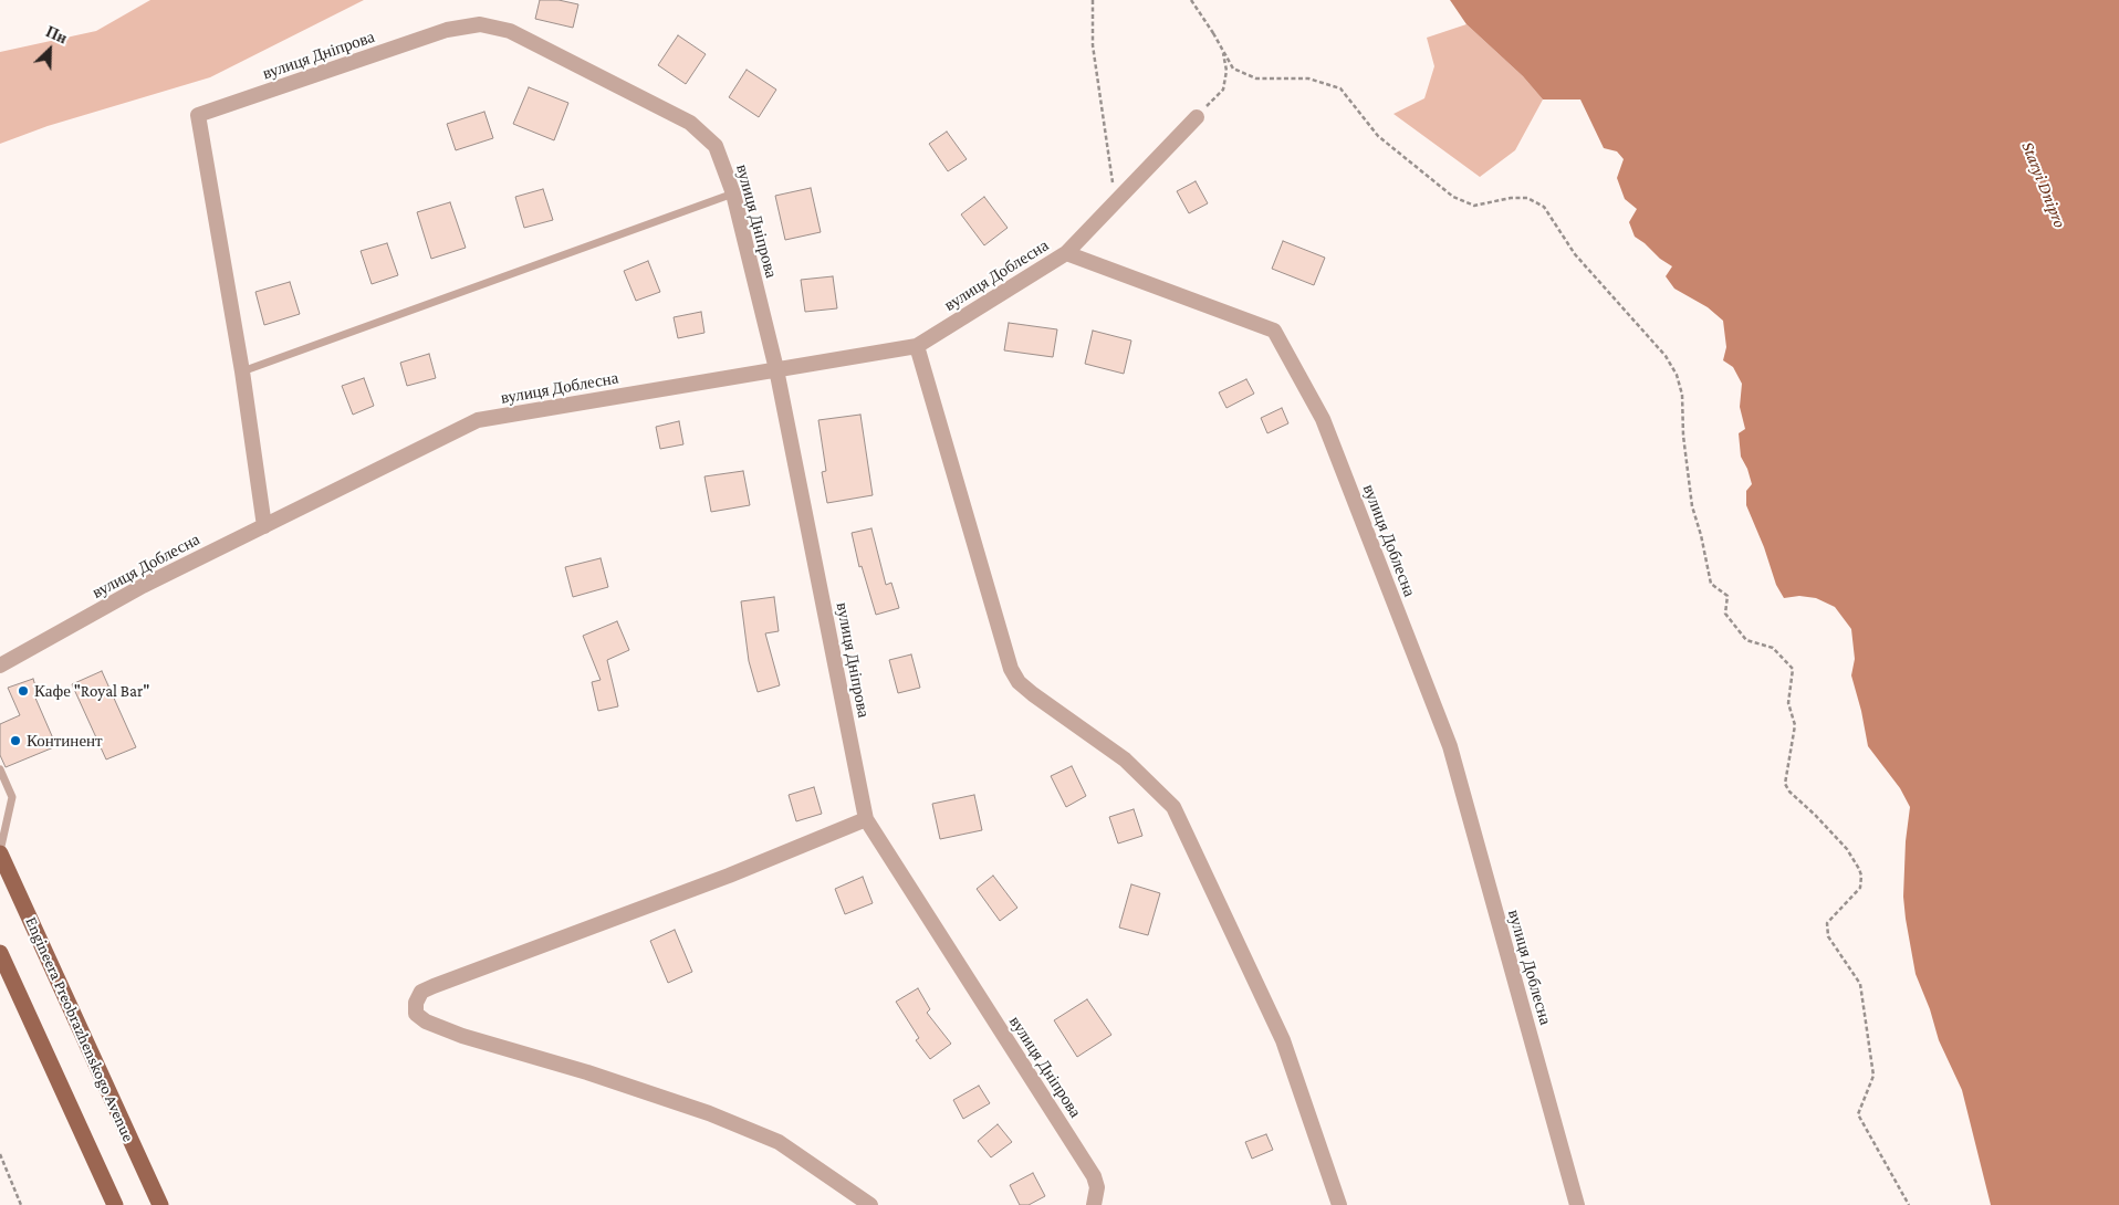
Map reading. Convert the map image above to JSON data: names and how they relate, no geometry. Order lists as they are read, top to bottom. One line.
{"streets":{"main road":["Engineera Preobrazhenskogo Avenue"],"street":["вулиця Дніпрова","вулиця Доблесна"]},"crossings":[["вулиця Дніпрова","вулиця Доблесна"]],"water":["Staryi Dnipro"],"places":["Кафе \"Royal Bar\"","Континент"],"north":"top right"}
